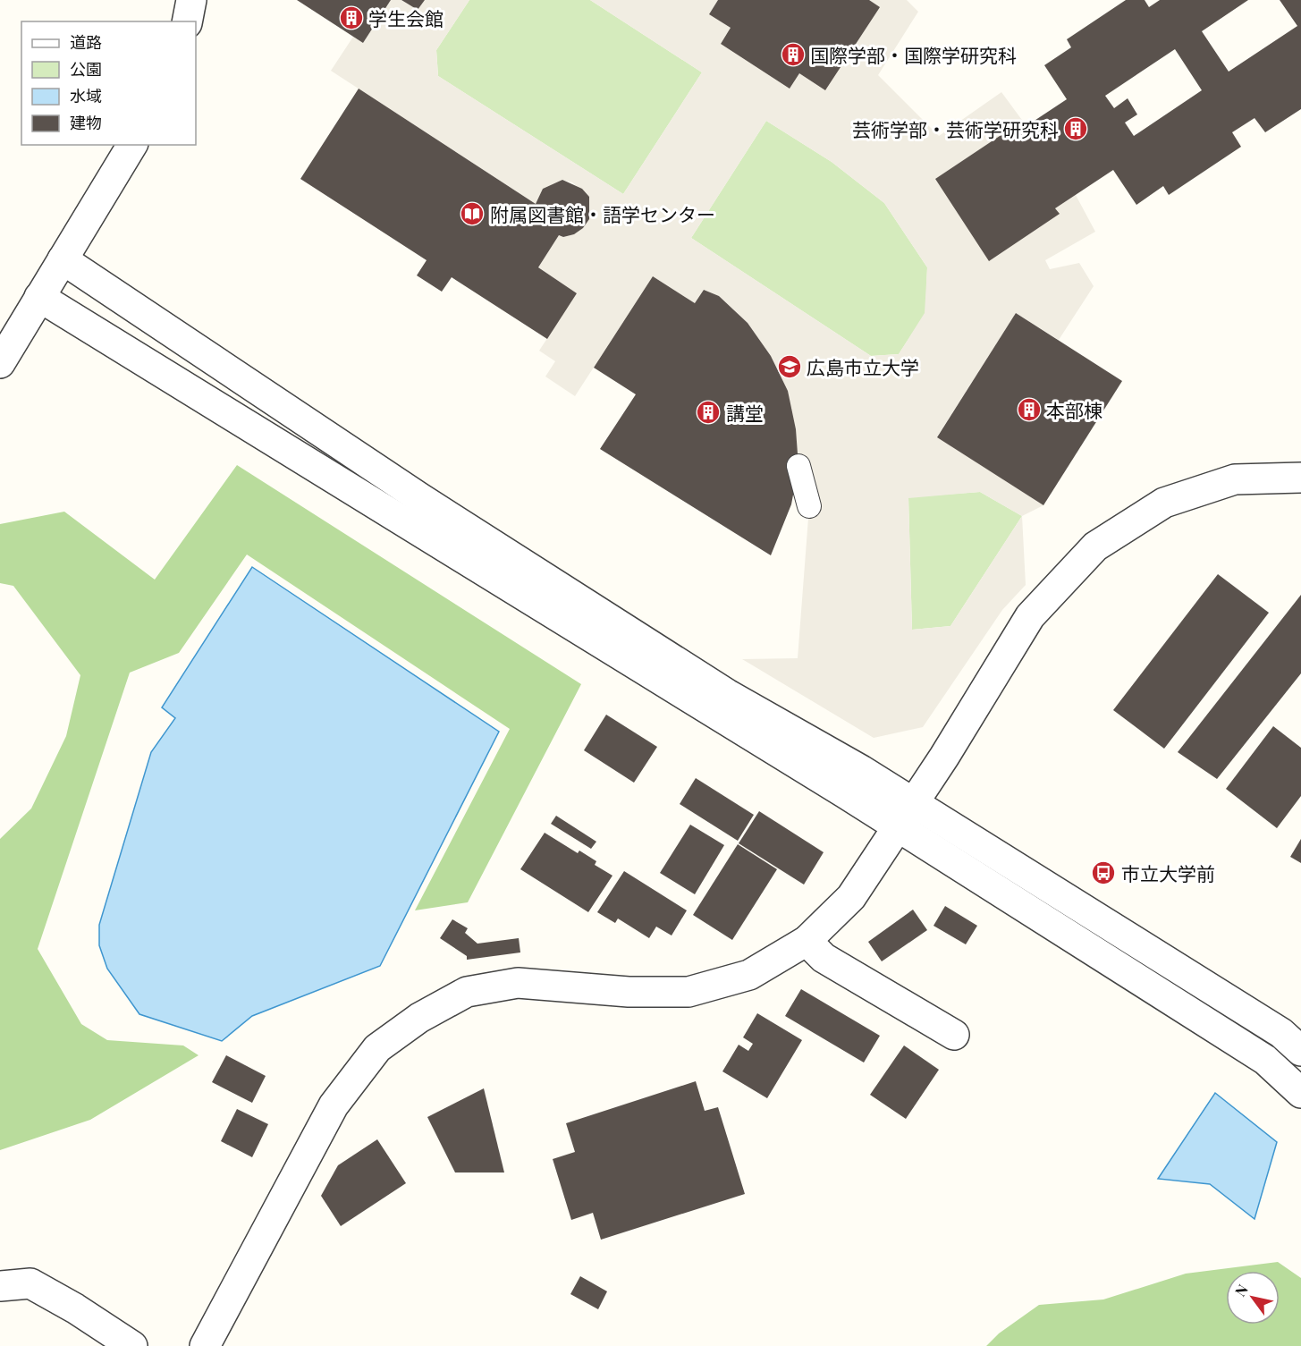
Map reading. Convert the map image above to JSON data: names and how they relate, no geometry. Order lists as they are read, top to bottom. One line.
{"places":{"building":["学生会館","国際学部・国際学研究科","芸術学部・芸術学研究科","本部棟","講堂"],"library":["附属図書館・語学センター"],"school or university":["広島市立大学"],"bus stop":["市立大学前"]},"legend":["道路","公園","水域","建物"],"north":"top left"}
